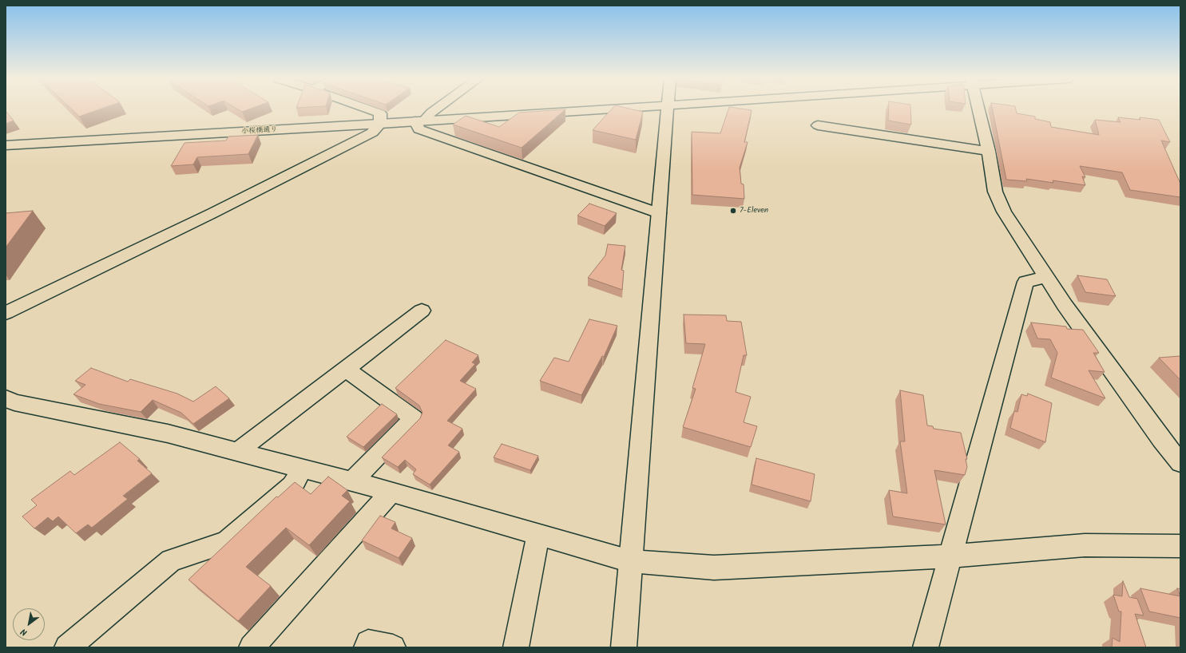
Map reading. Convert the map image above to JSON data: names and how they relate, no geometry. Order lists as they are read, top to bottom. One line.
{"streets":{"street":["小桜橋通り"]},"places":["7-Eleven"],"north":"bottom left"}
